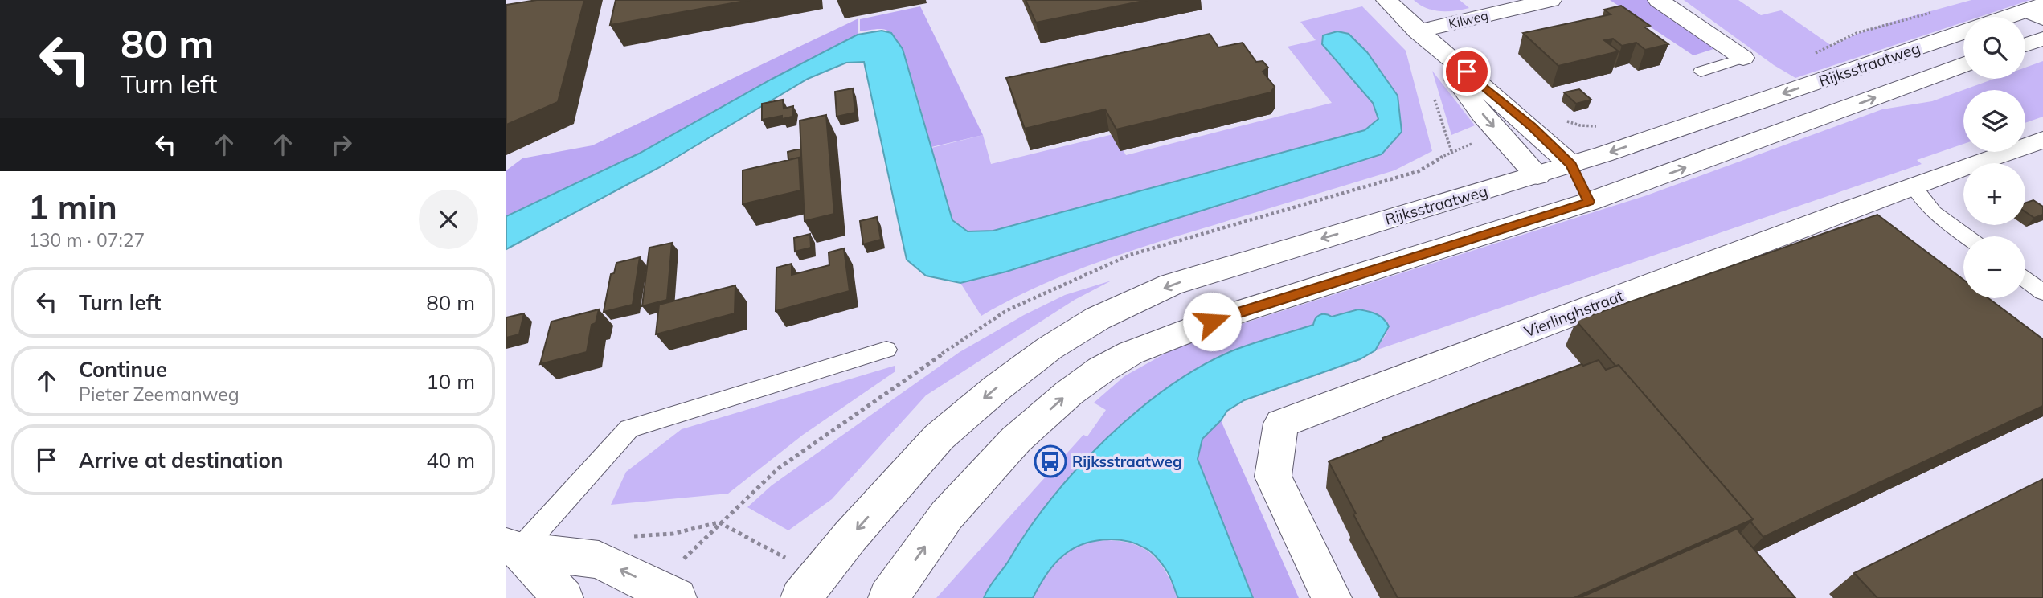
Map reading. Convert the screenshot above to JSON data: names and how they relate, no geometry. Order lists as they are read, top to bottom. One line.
{"streets":{"main road":["Kilweg","Rijksstraatweg","Vierlinghstraat"]},"places":{"bus stop":["Rijksstraatweg"]},"page":{"turn":["80 m","Turn left"],"map_buttons":["+","−"],"heading":["1 min","130 m · 07:27"],"list":[{"name":"Turn left","value":"80 m"},{"name":"Continue","note":"Pieter Zeemanweg","value":"10 m"},{"name":"Arrive at destination","value":"40 m"}]}}
